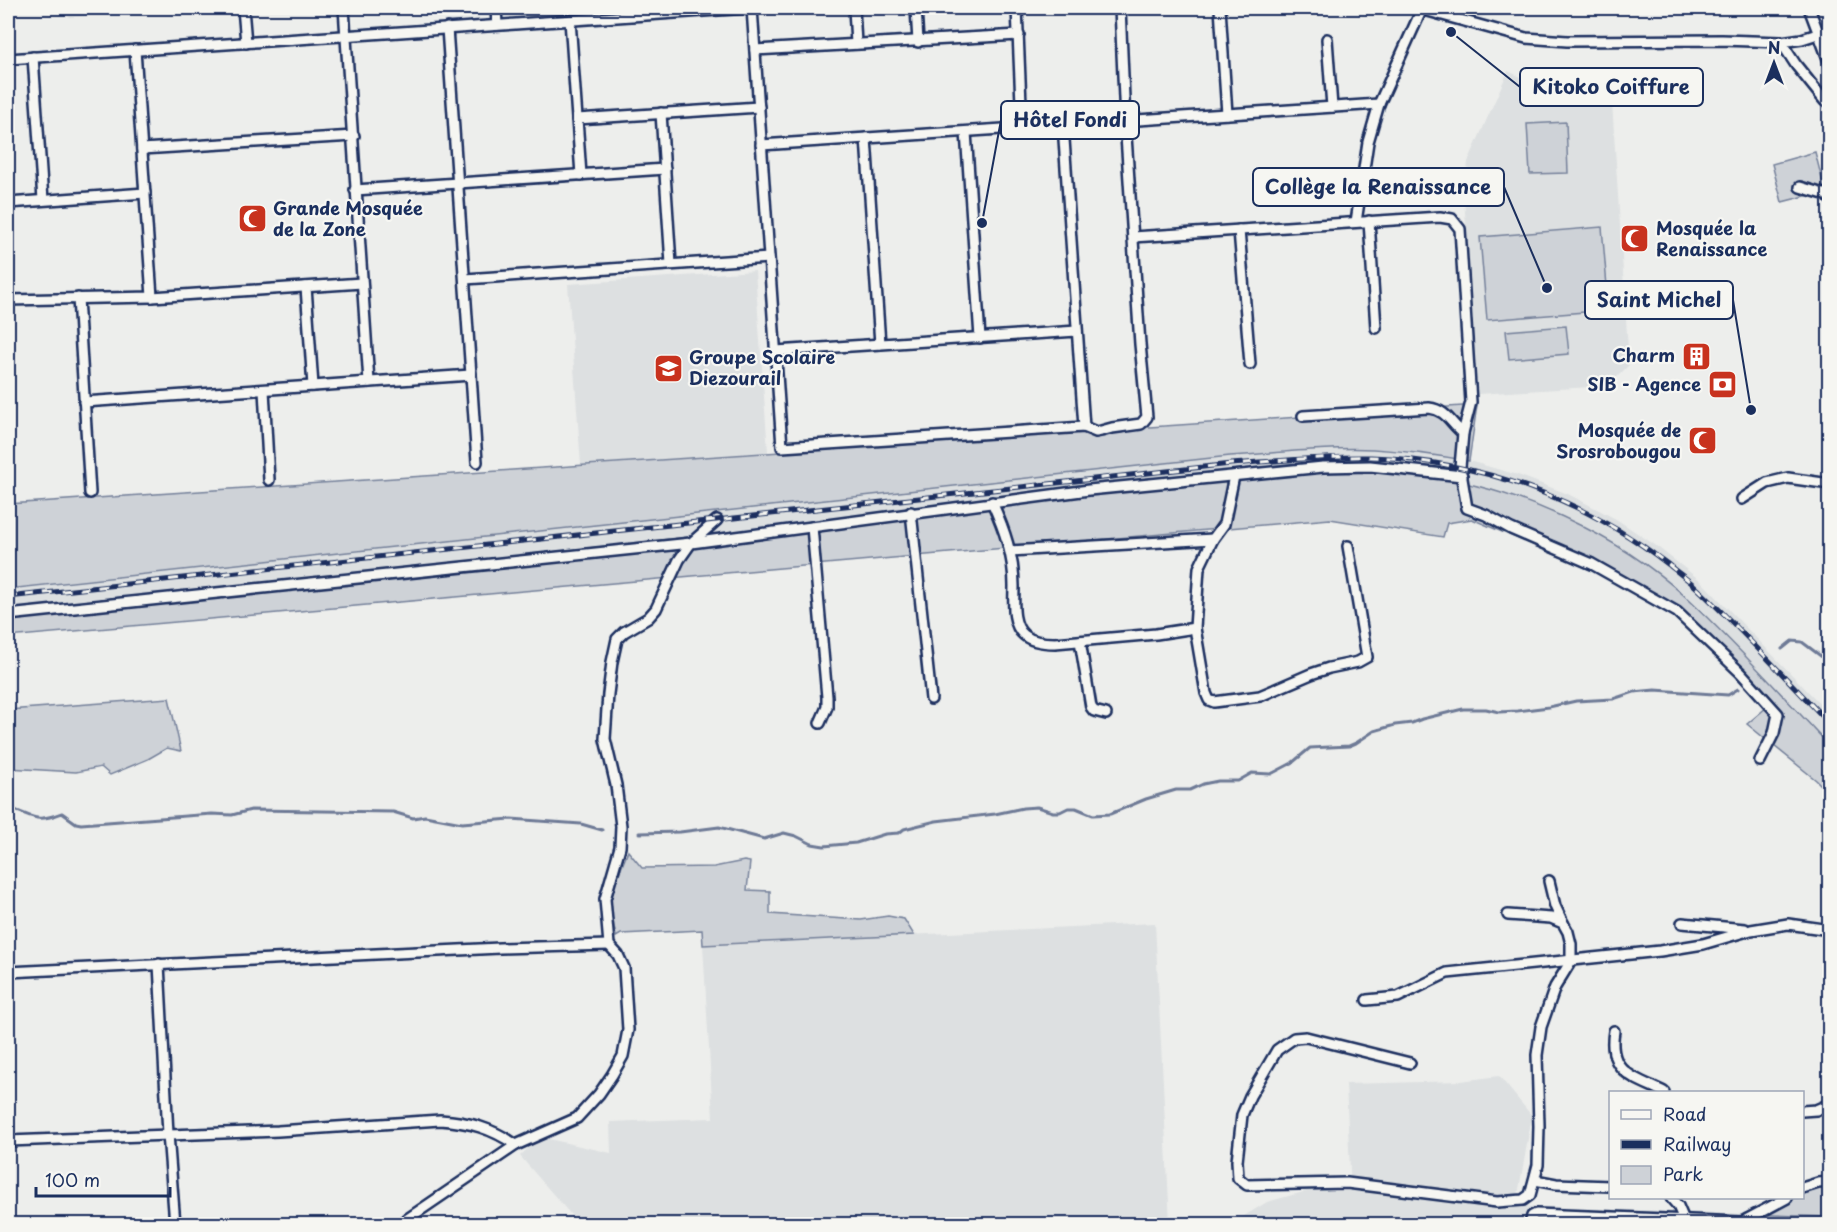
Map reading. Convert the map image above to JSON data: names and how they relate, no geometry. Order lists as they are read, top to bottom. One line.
{"places":{"other":["Kitoko Coiffure","Hôtel Fondi","Collège la Renaissance","Saint Michel"],"mosque":["Grande Mosquée de la Zone","Mosquée la Renaissance","Mosquée de Srosrobougou"],"building":["Charm"],"school or university":["Groupe Scolaire Diezourail"],"bank":["SIB - Agence"]},"legend":["Road","Railway","Park"],"scale_bar":"100 m","north":"top"}
